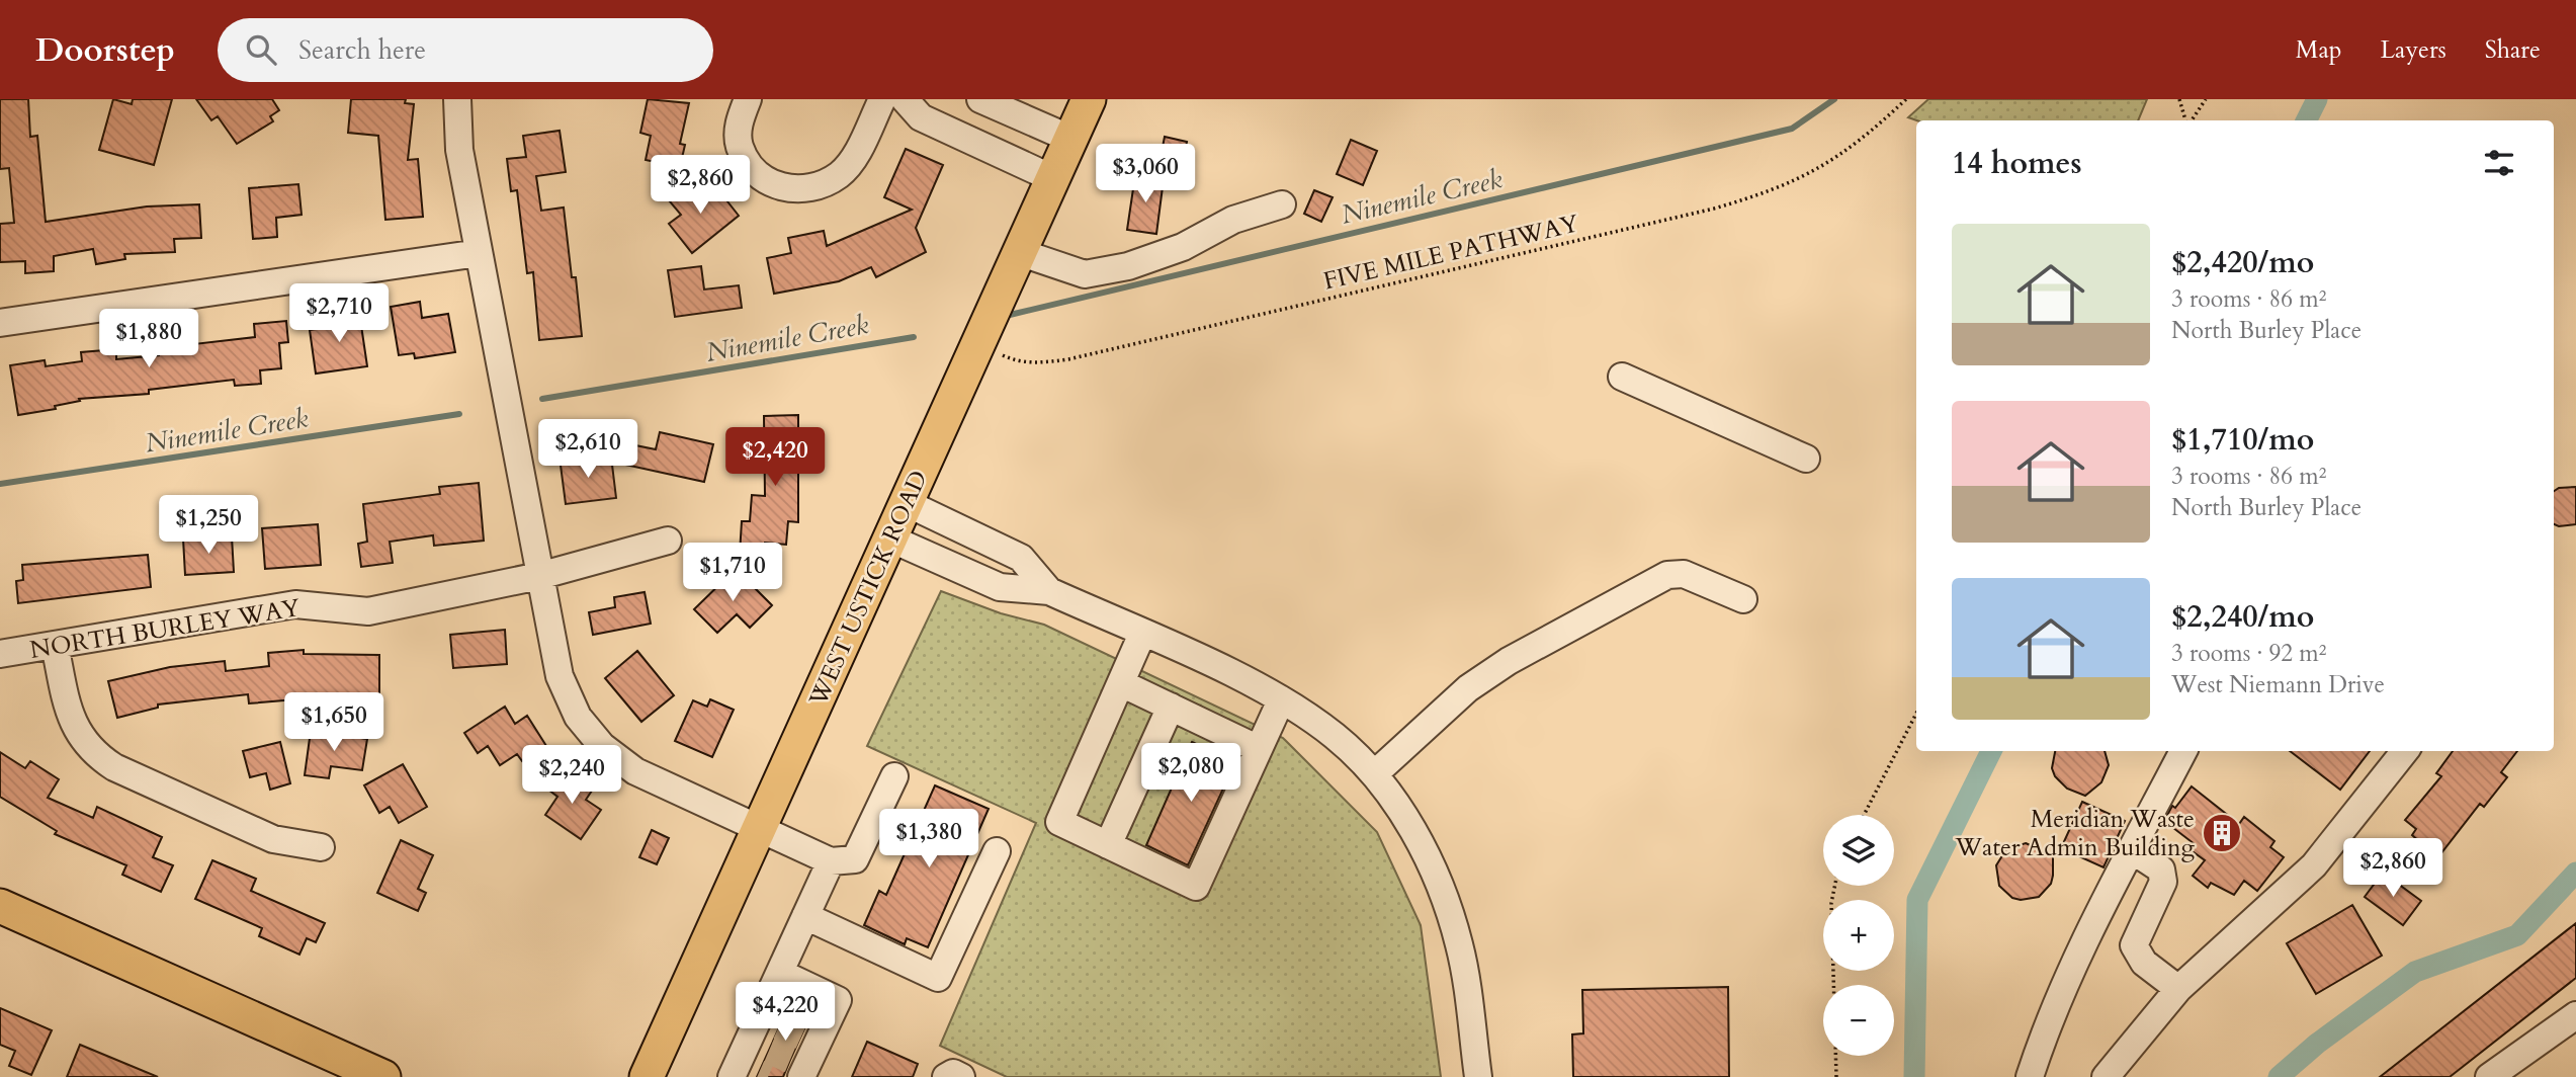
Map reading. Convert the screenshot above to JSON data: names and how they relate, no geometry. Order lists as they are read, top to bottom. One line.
{"streets":{"main road":["WEST USTICK ROAD"],"street":["NORTH BURLEY WAY"],"path":["FIVE MILE PATHWAY"]},"crossings":[["FIVE MILE PATHWAY","WEST USTICK ROAD"]],"water":["Ninemile Creek"],"places":{"building":["Meridian Waste Water Admin Building"]},"page":{"header":"Doorstep","search":"Search here","nav":["Map","Layers","Share"],"heading":"14 homes","price":["$3,060","$2,860","$2,710","$1,880","$2,610","$2,420","$1,250","$1,710","$1,650","$2,080","$2,240","$1,380","$2,860","$4,220"],"list":[{"name":"$2,420/mo","note":"3 rooms · 86 m² · North Burley Place"},{"name":"$1,710/mo","note":"3 rooms · 86 m² · North Burley Place"},{"name":"$2,240/mo","note":"3 rooms · 92 m² · West Niemann Drive"}],"map_buttons":["+","−"]}}
